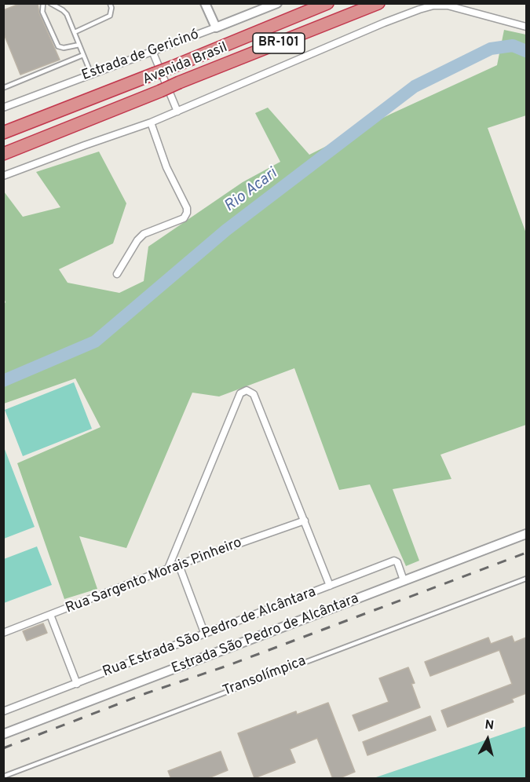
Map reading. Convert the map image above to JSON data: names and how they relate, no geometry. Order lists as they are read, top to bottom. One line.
{"streets":{"highway":["BR-101","Avenida Brasil"],"street":["Estrada de Gericinó","Rua Sargento Morais Pinheiro","Rua Estrada São Pedro de Alcântara","Estrada São Pedro de Alcântara"],"lane":["Transolímpica"]},"crossings":[["Rua Estrada São Pedro de Alcântara","Estrada São Pedro de Alcântara"]],"water":["Rio Acari"],"north":"top"}
